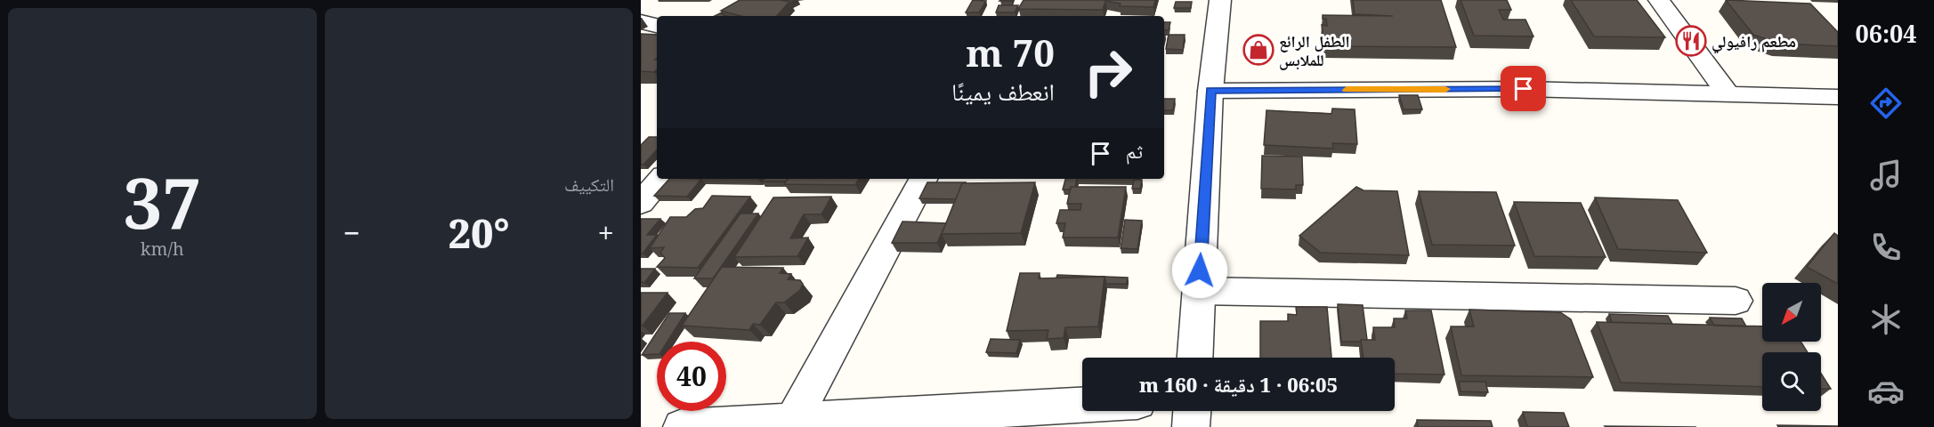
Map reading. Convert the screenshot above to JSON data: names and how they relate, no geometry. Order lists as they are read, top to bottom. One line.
{"places":{"restaurant":["مطعم رافيولي"],"shop":["الطفل الرائع للملابس"]},"north":"bottom left","page":{"tabs":"06:04","tile":["التكييف",["37","km/h"]],"turn":["70 m","انعطف يمينًا"],"then":"ثم","heat":["−","20°","+"],"limit":"40","trip":"06:05 · 1 دقيقة · 160 m"}}
